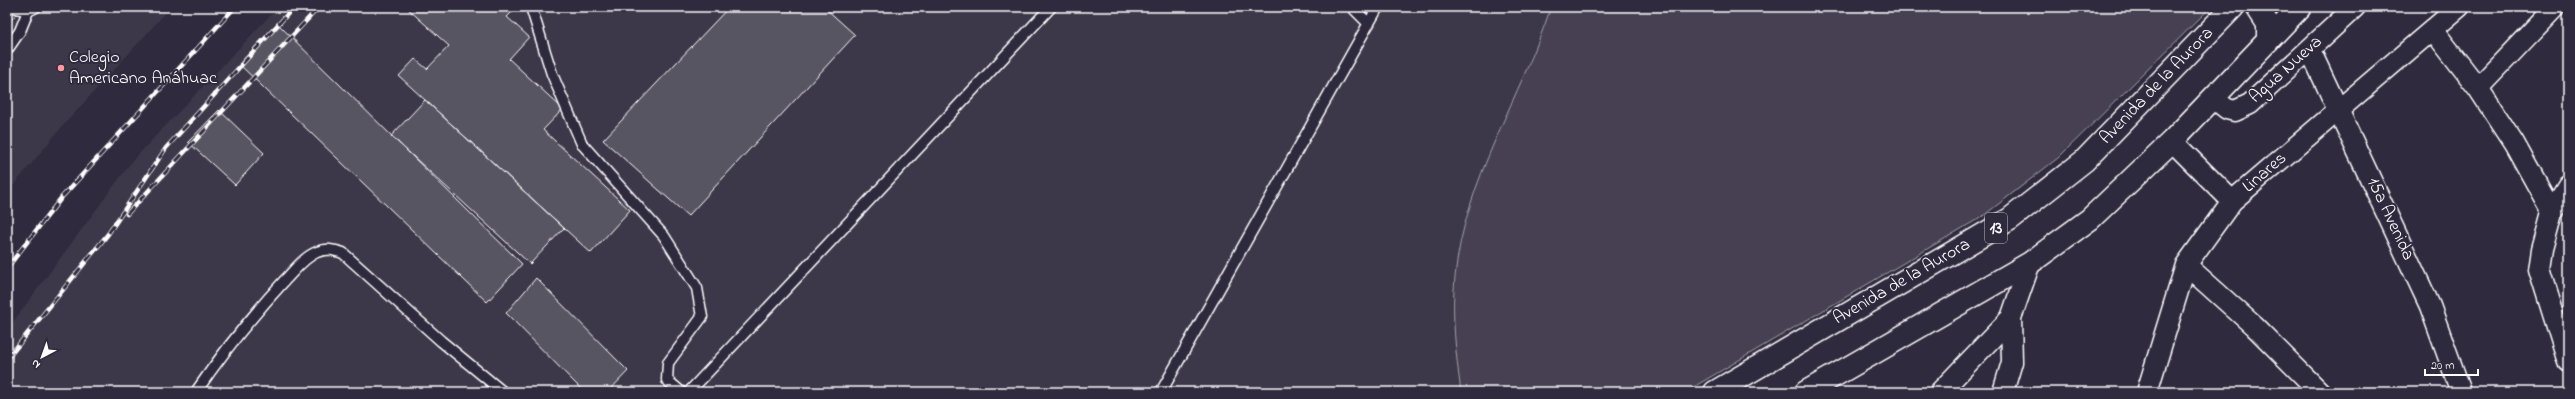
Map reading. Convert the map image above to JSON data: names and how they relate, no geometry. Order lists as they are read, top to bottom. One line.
{"streets":{"main road":["Avenida de la Aurora","13"],"street":["Agua Nueva","Linares","15a Avenida"]},"crossings":[["Agua Nueva","15a Avenida"],["Linares","15a Avenida"]],"places":["Colegio Americano Anáhuac"],"scale_bar":"20 m","north":"bottom left"}
